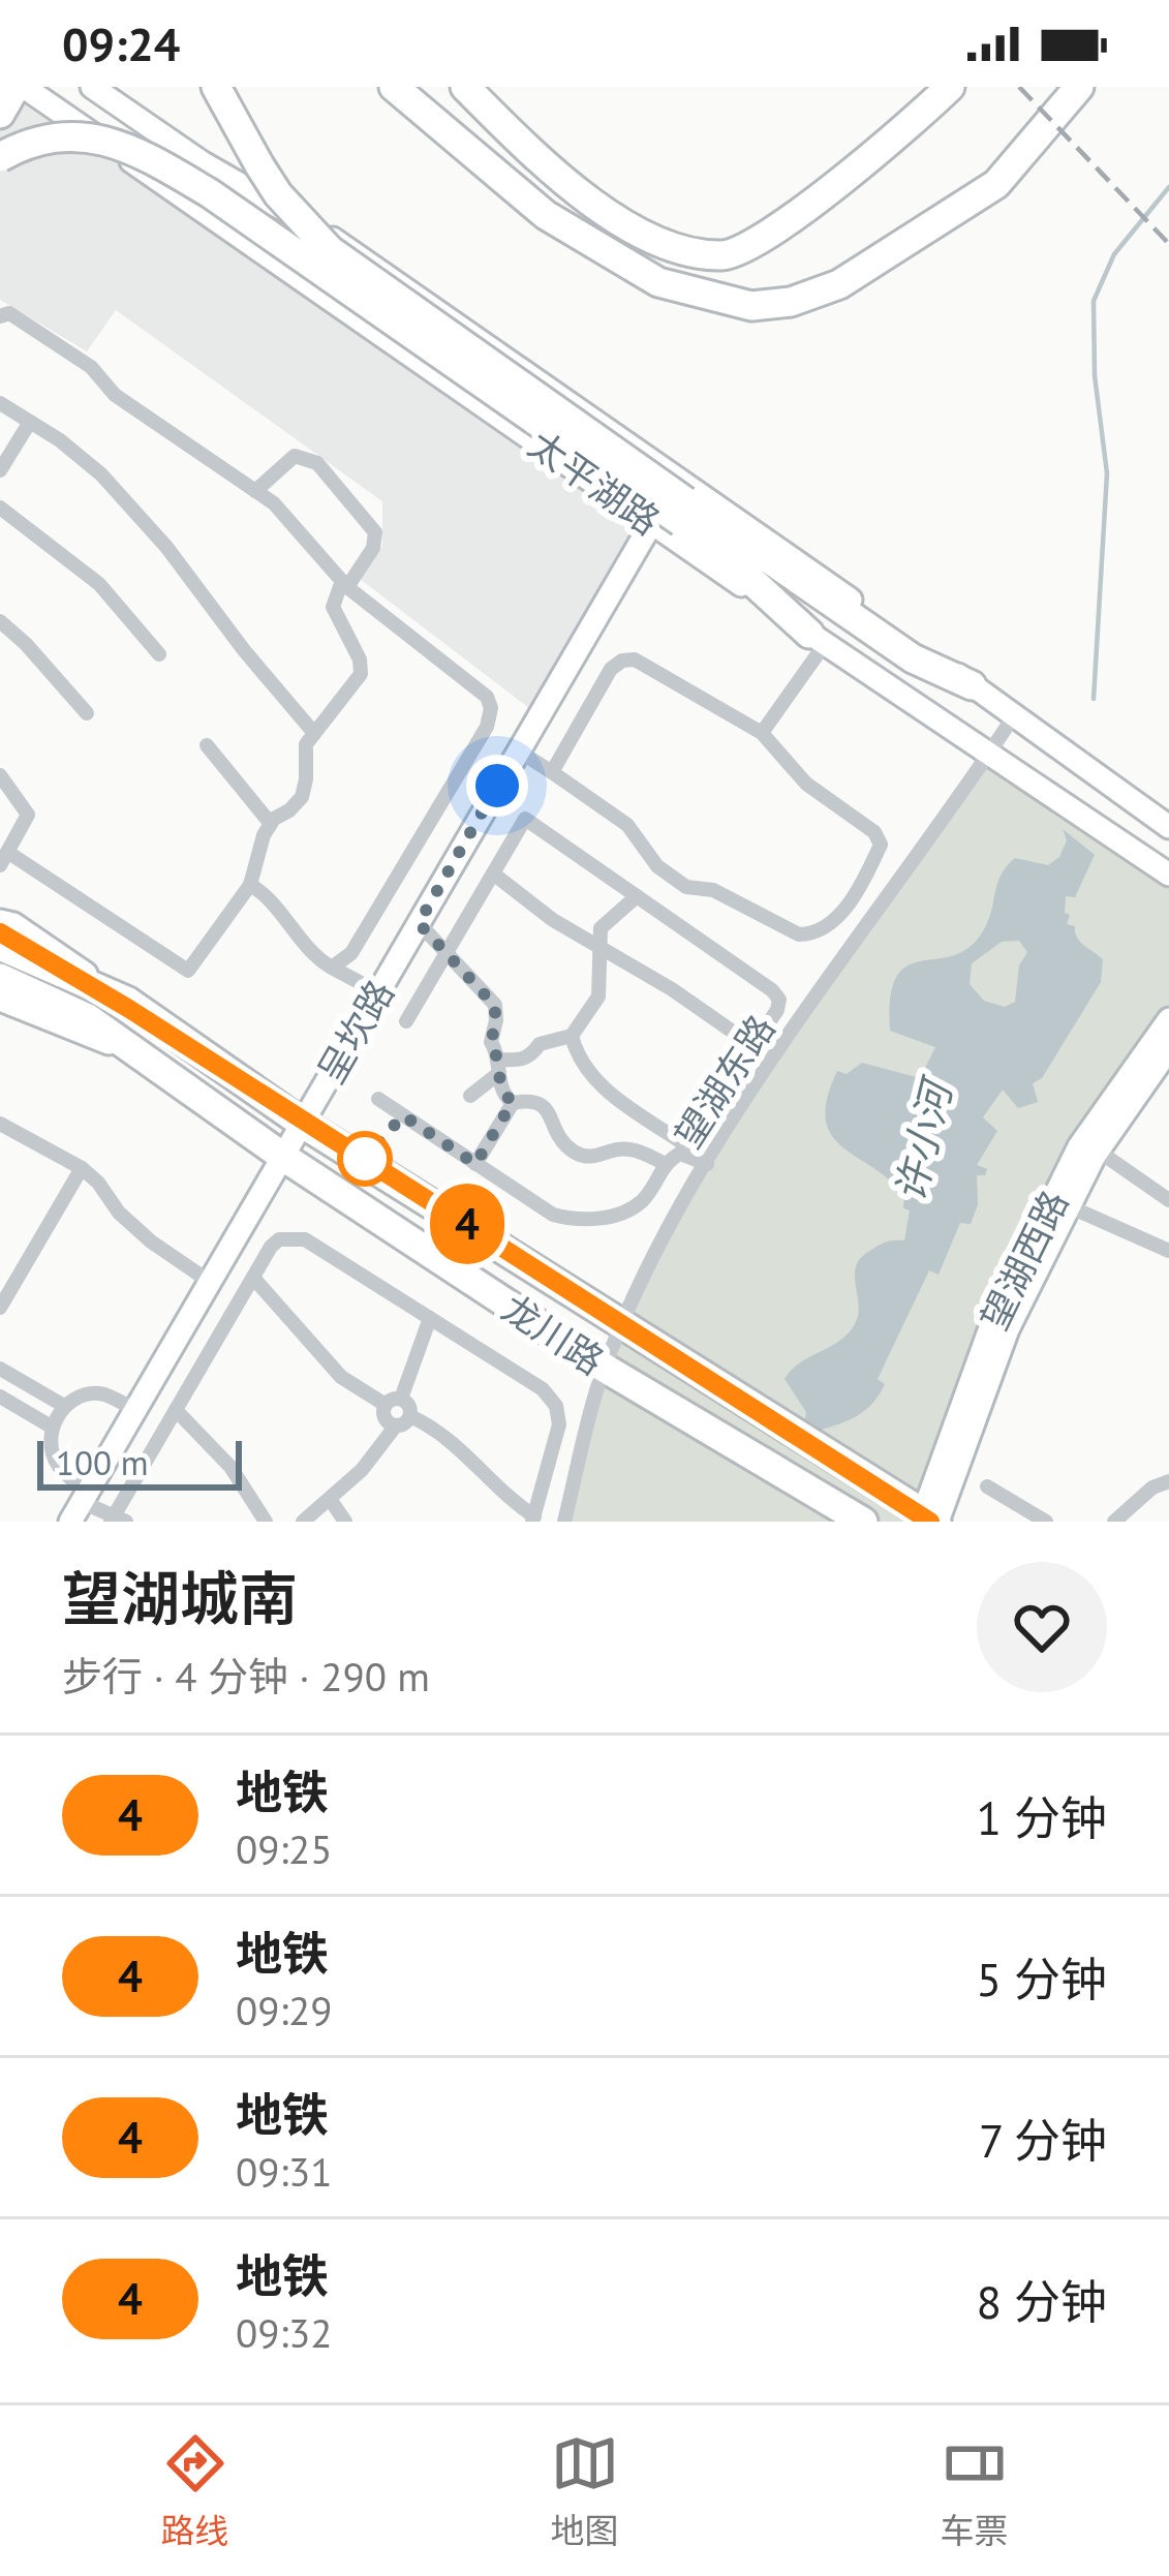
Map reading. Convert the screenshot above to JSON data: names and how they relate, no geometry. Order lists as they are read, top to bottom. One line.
{"streets":{"highway":["龙川路"],"main road":["太平湖路","呈坎路","望湖西路"],"street":["望湖东路"]},"crossings":[["太平湖路","呈坎路"],["太平湖路","望湖东路"],["呈坎路","龙川路"],["望湖东路","龙川路"],["望湖西路","龙川路"]],"water":["许小河"],"lines":["metro line 4"],"scale_bar":"100 m","page":{"status":"09:24","on_map":"4","scale":"100 m","heading":["望湖城南","步行 · 4 分钟 · 290 m"],"list":[{"mark":"4","name":"地铁","note":"09:25","value":"1 分钟"},{"mark":"4","name":"地铁","note":"09:29","value":"5 分钟"},{"mark":"4","name":"地铁","note":"09:31","value":"7 分钟"},{"mark":"4","name":"地铁","note":"09:32","value":"8 分钟"}],"tabs":["路线","地图","车票"]}}
